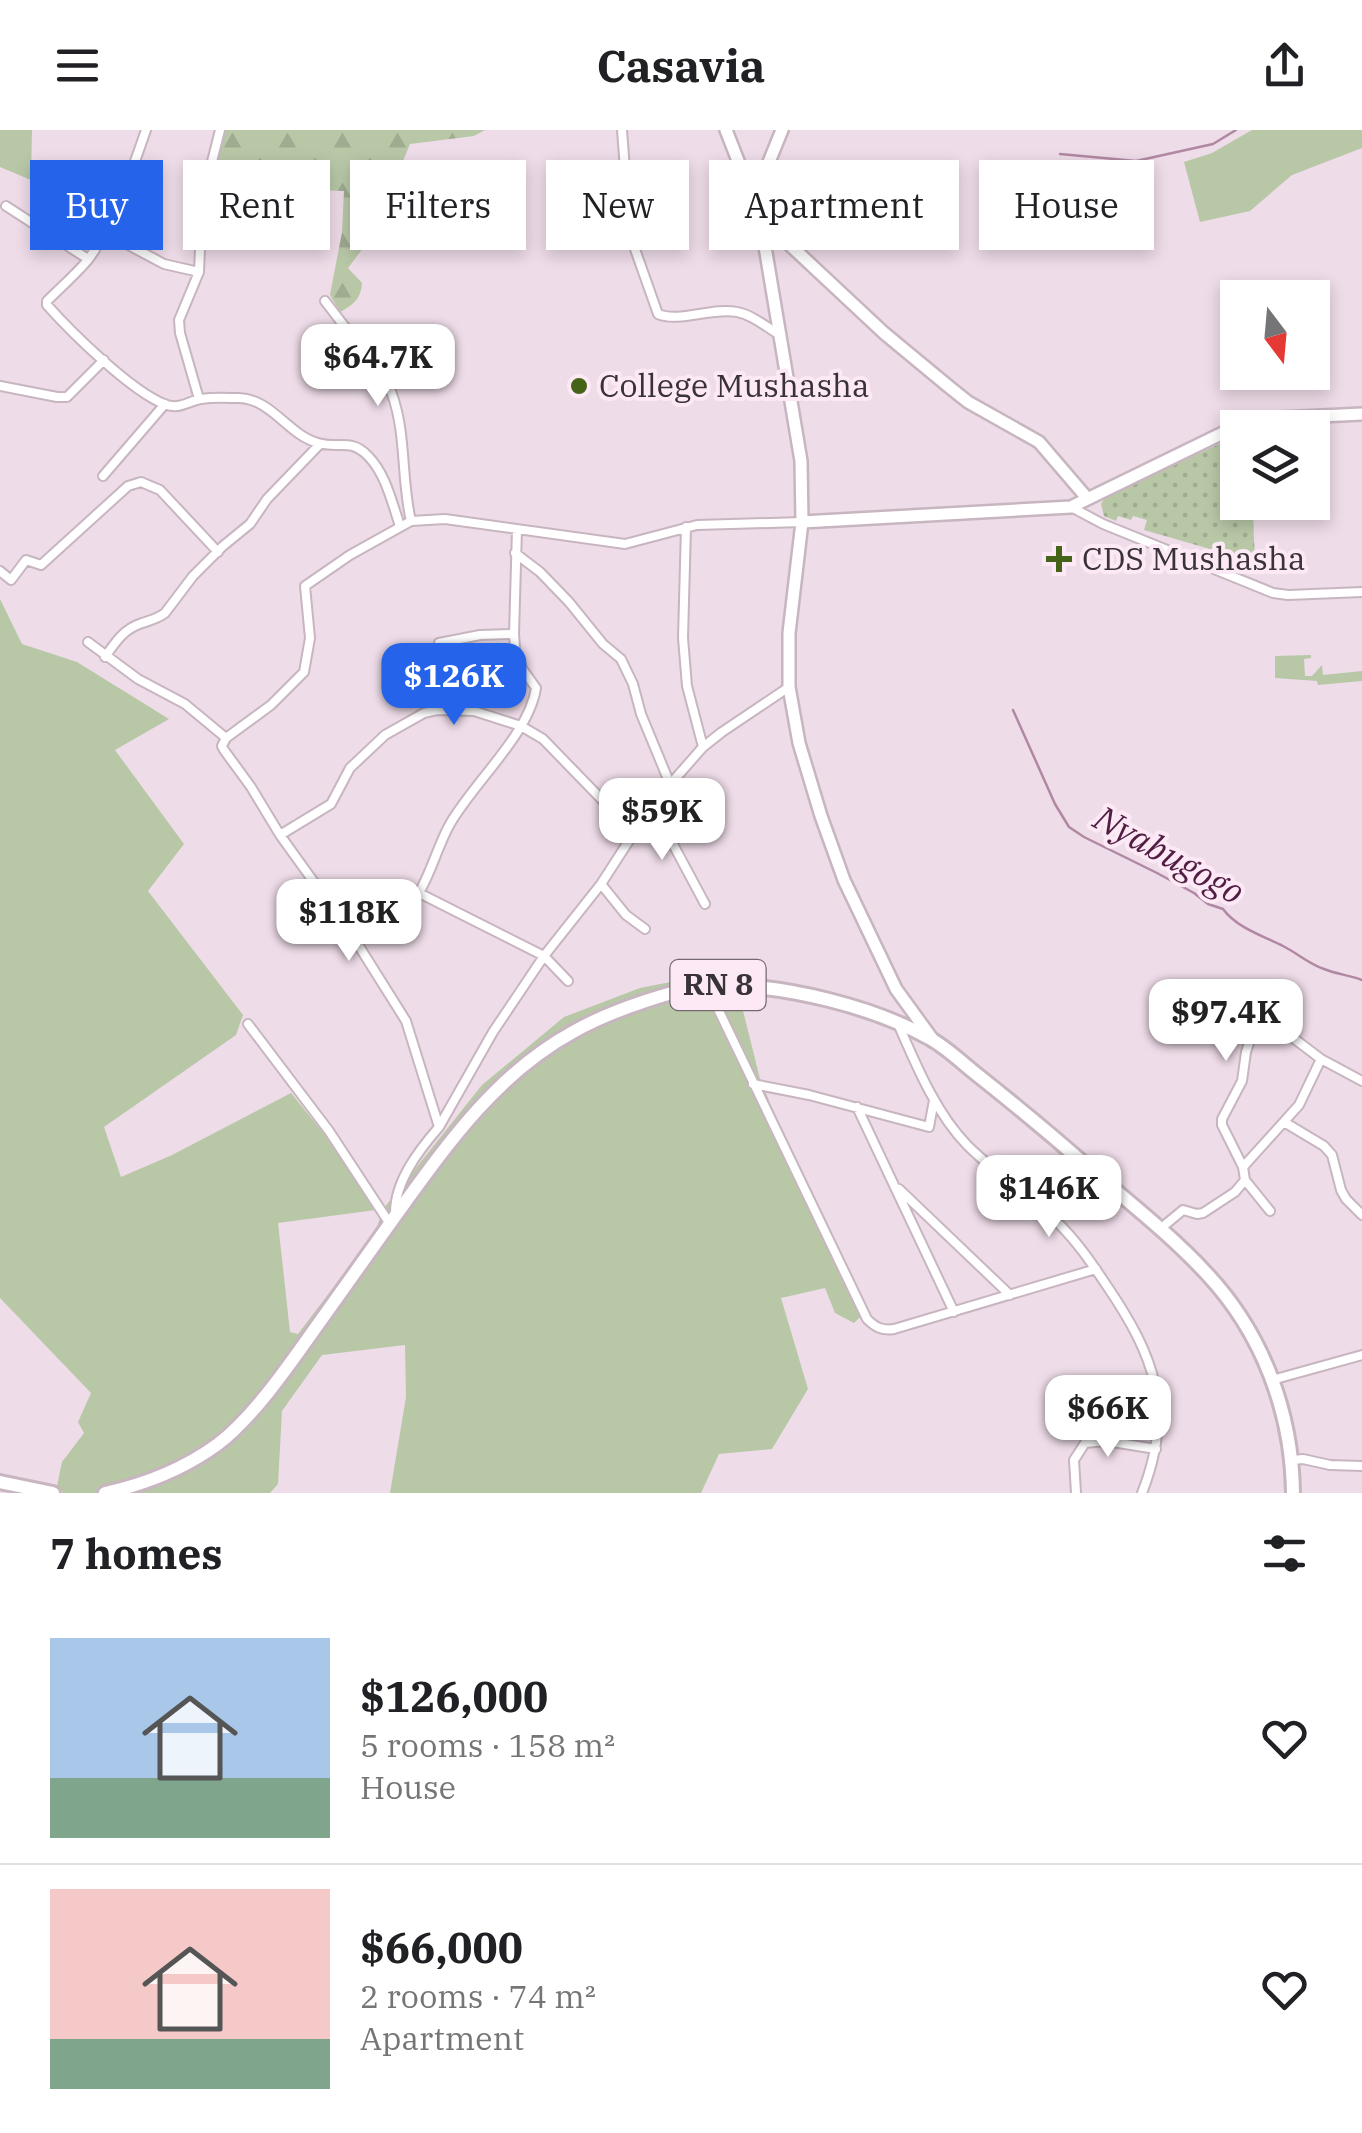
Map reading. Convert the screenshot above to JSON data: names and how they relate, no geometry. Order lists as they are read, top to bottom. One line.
{"streets":{"main road":["RN 8"]},"water":["Nyabugogo"],"places":{"other":["College Mushasha"],"health":["CDS Mushasha"]},"north":"bottom","page":{"header":"Casavia","chip":["Buy","Rent","Filters","New","Apartment","House"],"price":["$64.7K","$126K","$59K","$118K","$97.4K","$146K","$66K"],"heading":"7 homes","list":[{"name":"$126,000","note":"5 rooms · 158 m² · House"},{"name":"$66,000","note":"2 rooms · 74 m² · Apartment"}]}}
